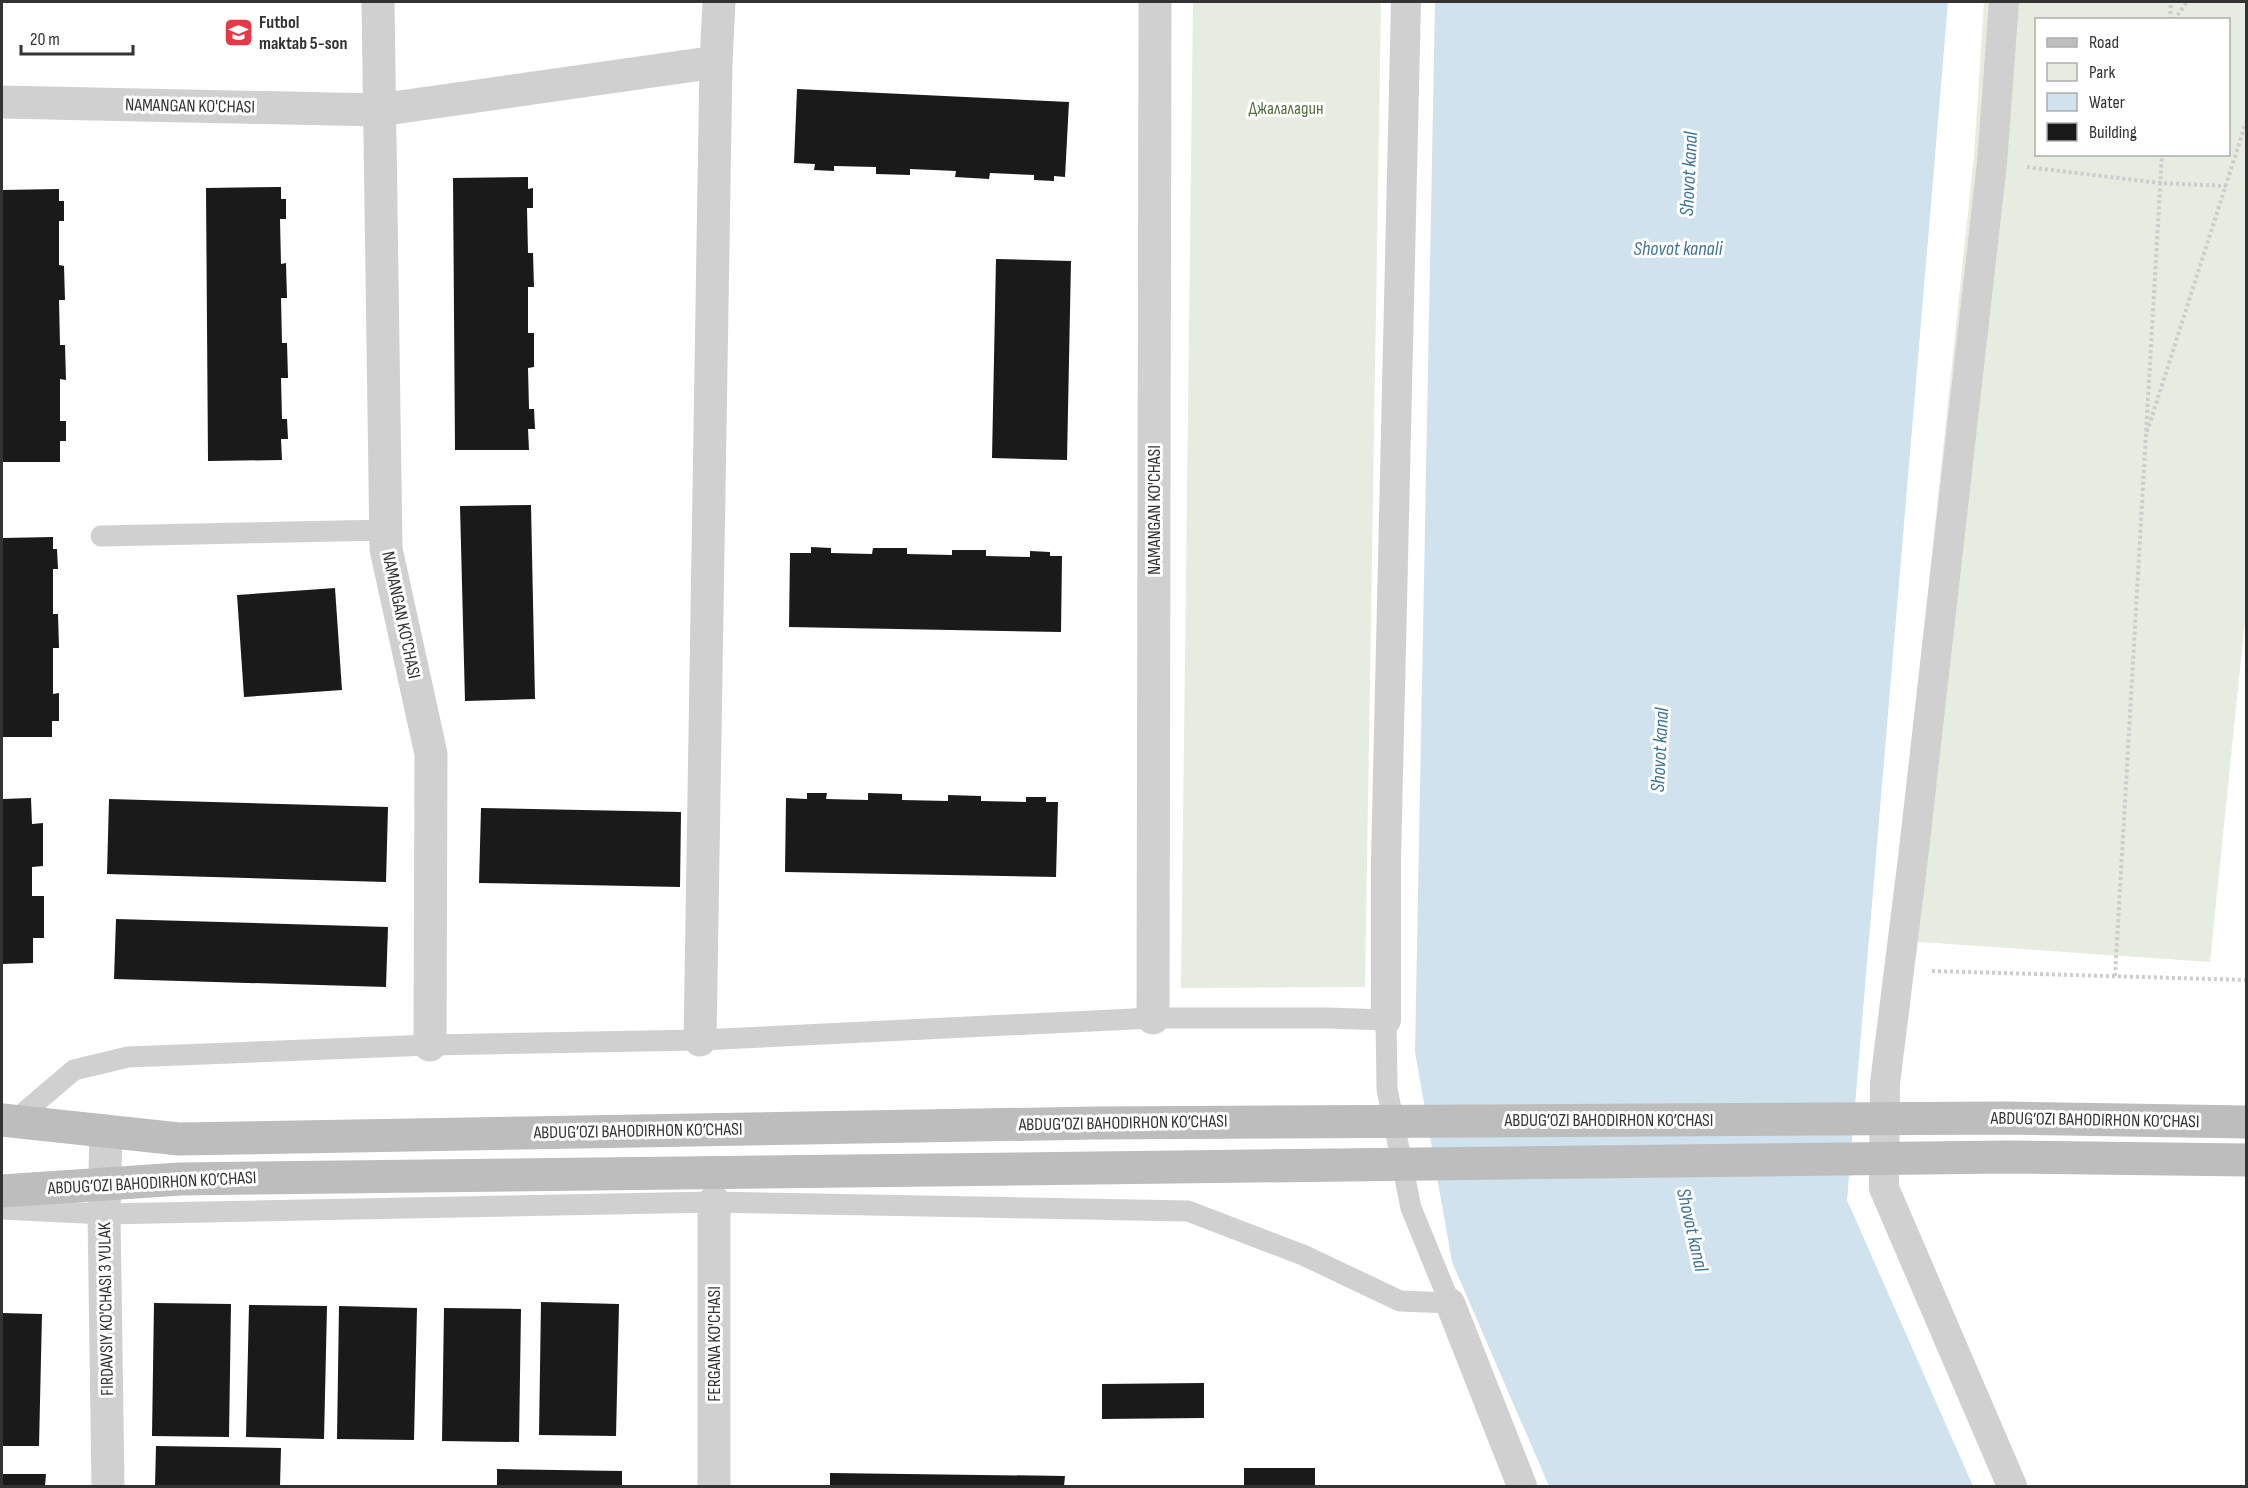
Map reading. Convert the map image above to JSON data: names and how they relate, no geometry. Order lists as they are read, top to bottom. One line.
{"streets":{"main road":["ABDUG’OZI BAHODIRHON KO’CHASI"],"street":["NAMANGAN KO'CHASI","FIRDAVSIY KO'CHASI 3 YULAK","FERGANA KO'CHASI"]},"crossings":[["ABDUG’OZI BAHODIRHON KO’CHASI","FIRDAVSIY KO'CHASI 3 YULAK"]],"water":["Shovot kanal","Shovot kanali"],"parks":["Джалаладин"],"places":{"school or university":["Futbol maktab 5-son"]},"legend":["Road","Park","Water","Building"],"scale_bar":"20 m"}
